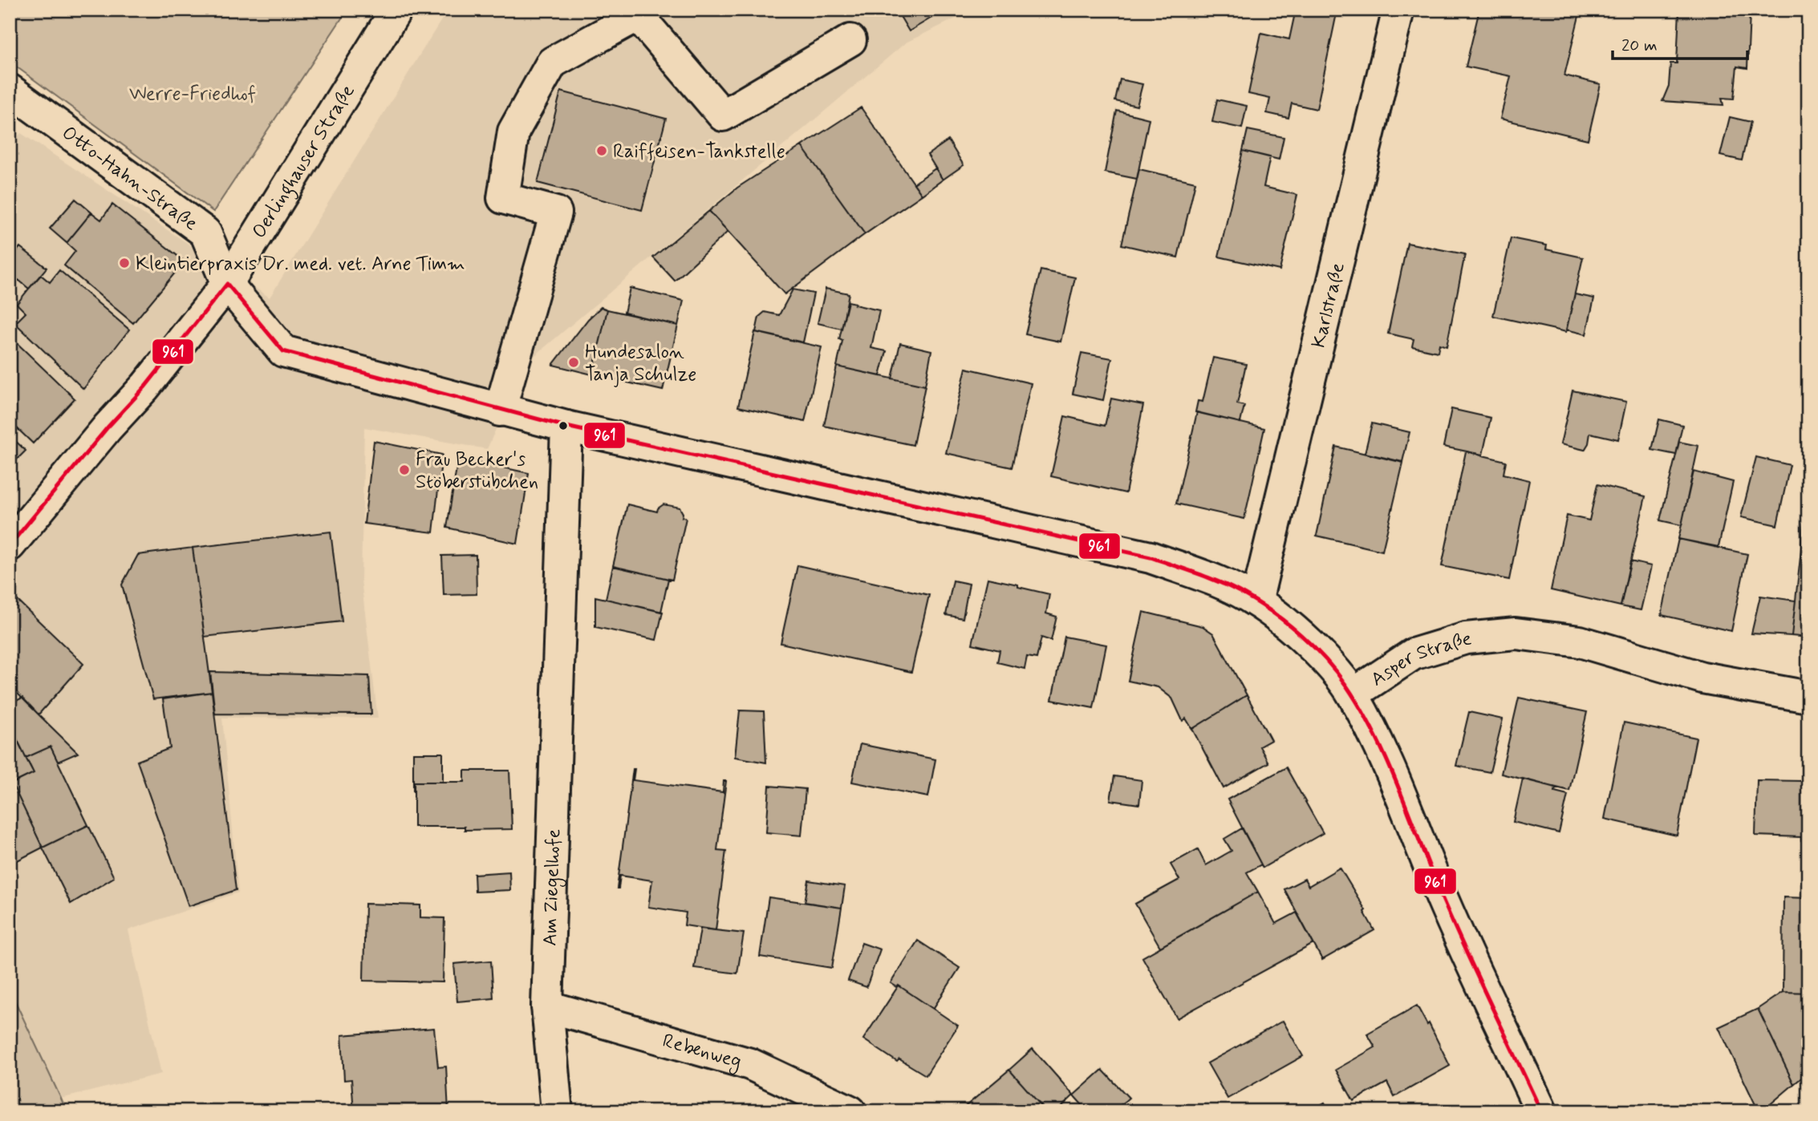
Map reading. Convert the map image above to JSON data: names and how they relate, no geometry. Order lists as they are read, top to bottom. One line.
{"streets":{"street":["Oerlinghauser Straße","Otto-Hahn-Straße","Karlstraße","Asper Straße","Am Ziegelhofe","Rebenweg"]},"crossings":[["Oerlinghauser Straße","Otto-Hahn-Straße"],["Oerlinghauser Straße","Asper Straße"],["Otto-Hahn-Straße","Asper Straße"],["Karlstraße","Asper Straße"],["Asper Straße","Am Ziegelhofe"],["Am Ziegelhofe","Rebenweg"]],"parks":["Werre-Friedhof"],"places":["Raiffeisen-Tankstelle","Kleintierpraxis Dr. med. vet. Arne Timm","Hundesalon Tanja Schulze","Frau Becker's Stöberstübchen"],"lines":["transit line 961"],"scale_bar":"20 m"}
